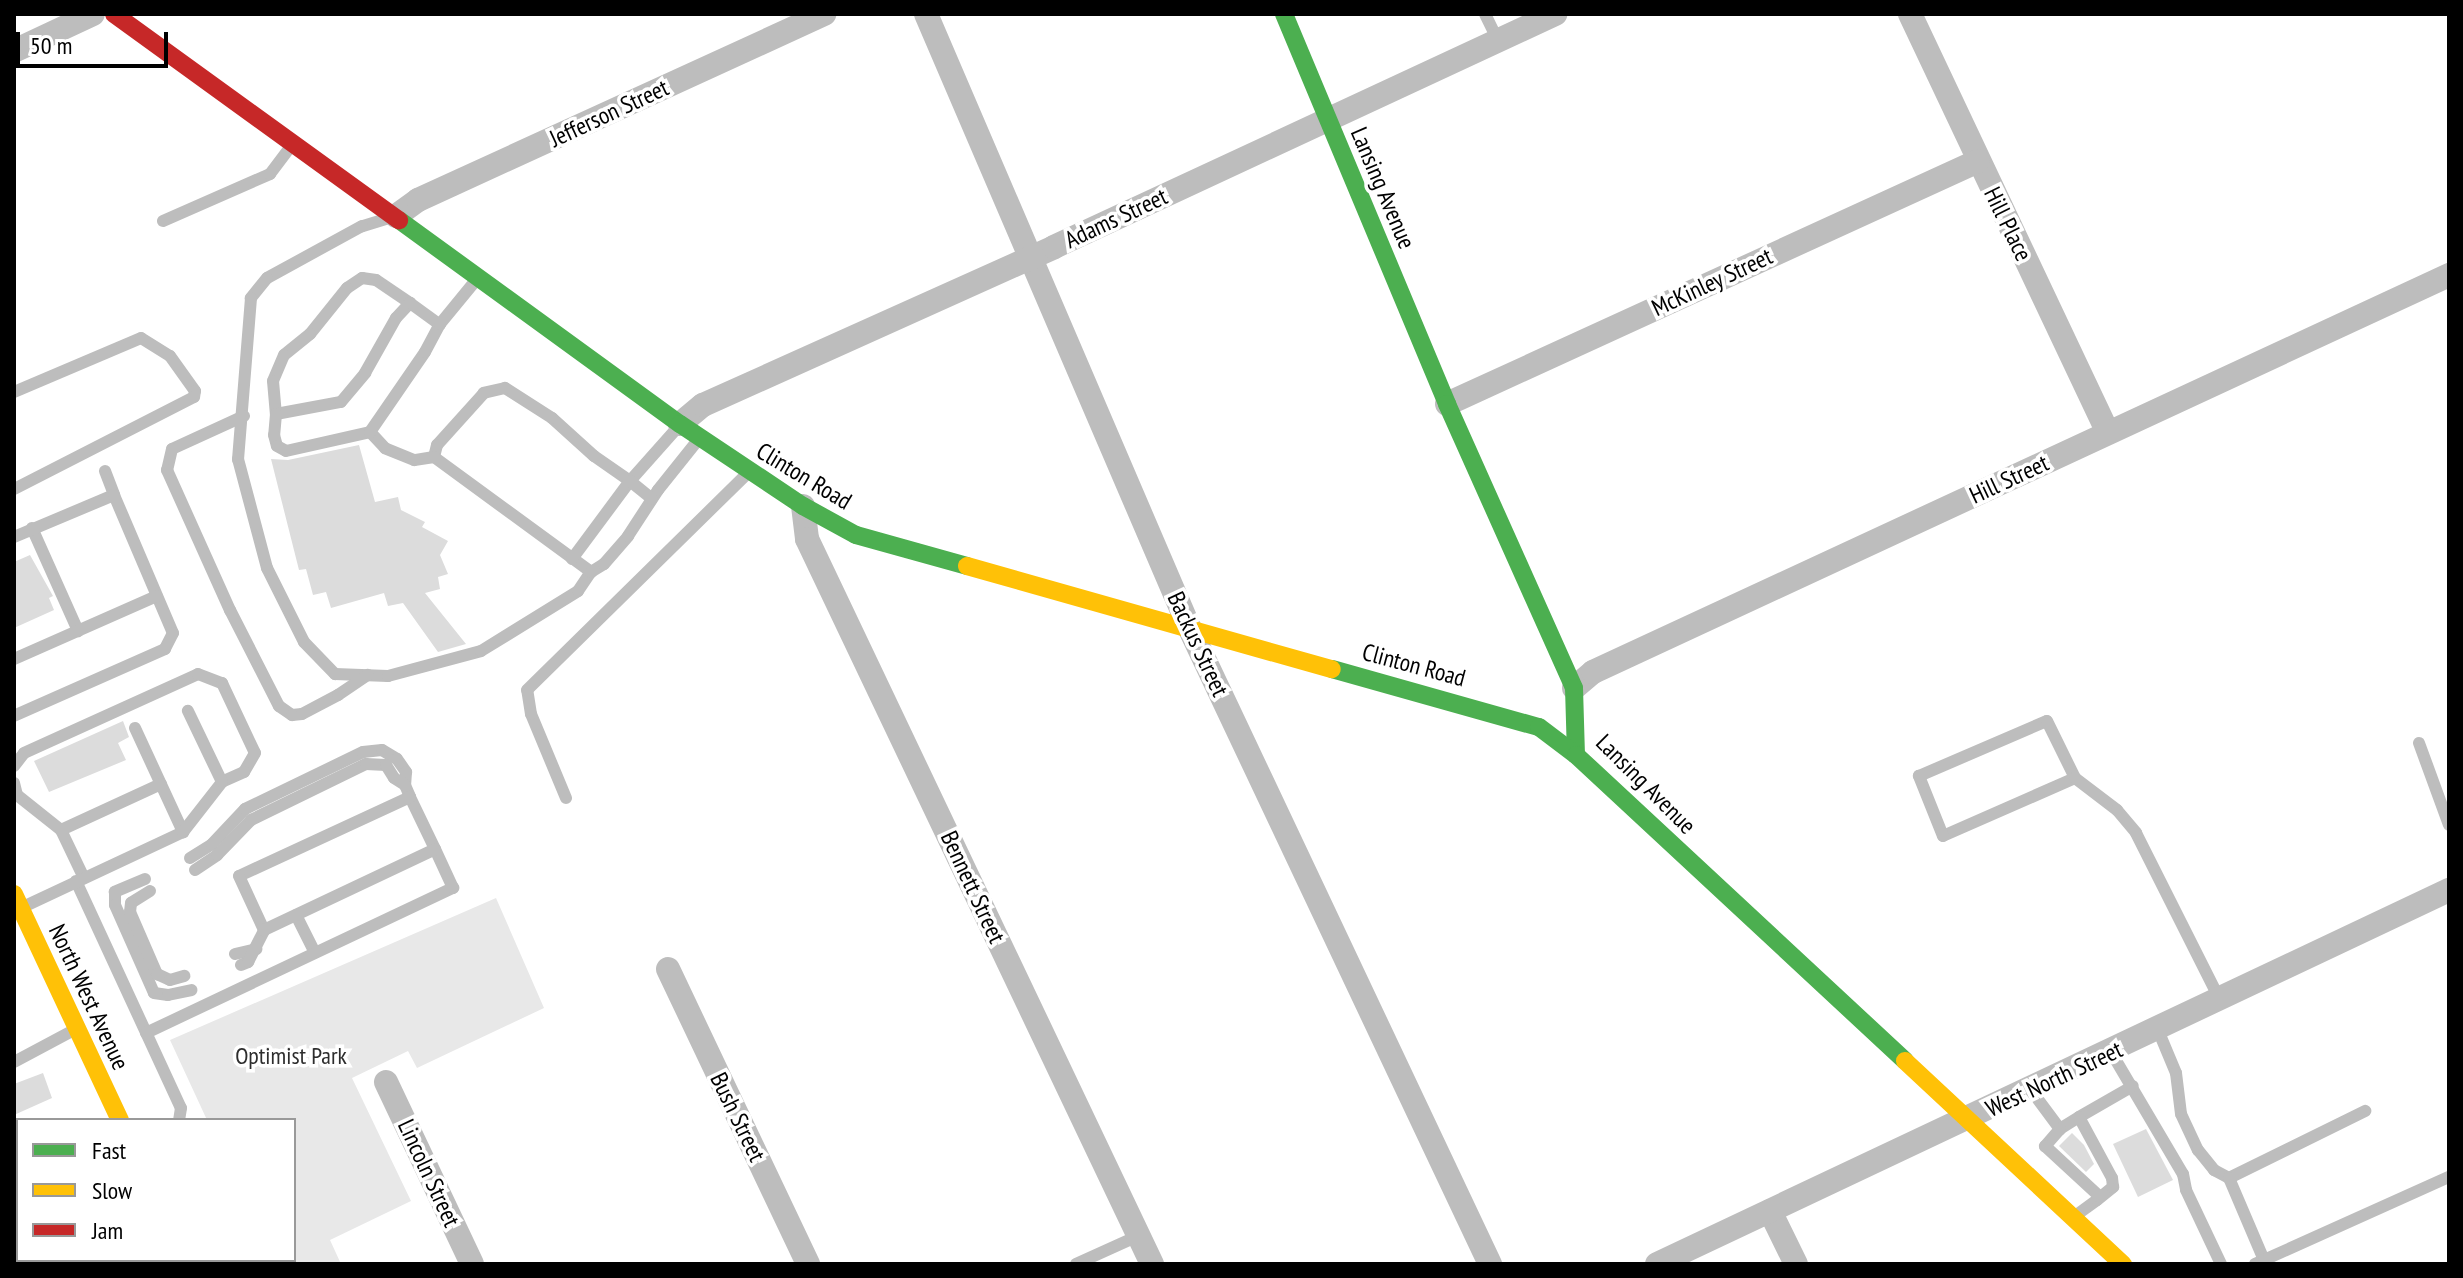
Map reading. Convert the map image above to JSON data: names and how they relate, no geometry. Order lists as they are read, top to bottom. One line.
{"streets":{"main road":["Lansing Avenue","Clinton Road","North West Avenue"],"street":["Jefferson Street","Adams Street","Hill Place","McKinley Street","Hill Street","Backus Street","Bennett Street","West North Street","Bush Street","Lincoln Street"]},"crossings":[["Jefferson Street","Clinton Road"],["Lansing Avenue","Adams Street"],["Lansing Avenue","McKinley Street"],["Lansing Avenue","Clinton Road"],["Lansing Avenue","Hill Street"],["Lansing Avenue","West North Street"],["Adams Street","Clinton Road"],["Adams Street","Backus Street"],["Hill Place","McKinley Street"],["Hill Place","Hill Street"],["Clinton Road","Backus Street"],["Clinton Road","Bennett Street"]],"parks":["Optimist Park"],"legend":["Fast","Slow","Jam"],"scale_bar":"50 m"}
